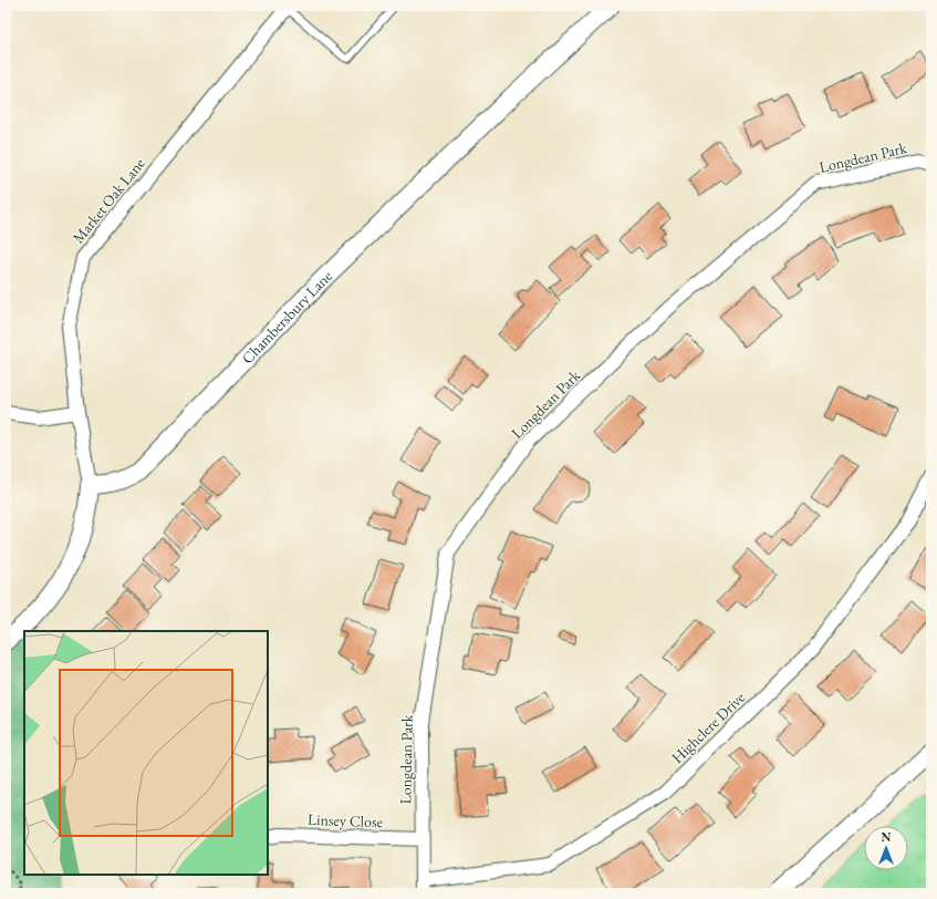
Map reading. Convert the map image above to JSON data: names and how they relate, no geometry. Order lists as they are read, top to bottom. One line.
{"streets":{"street":["Longdean Park","Market Oak Lane","Chambersbury Lane","Highclere Drive","Linsey Close"]},"crossings":[["Longdean Park","Highclere Drive"],["Longdean Park","Linsey Close"],["Market Oak Lane","Chambersbury Lane"]],"north":"top"}
